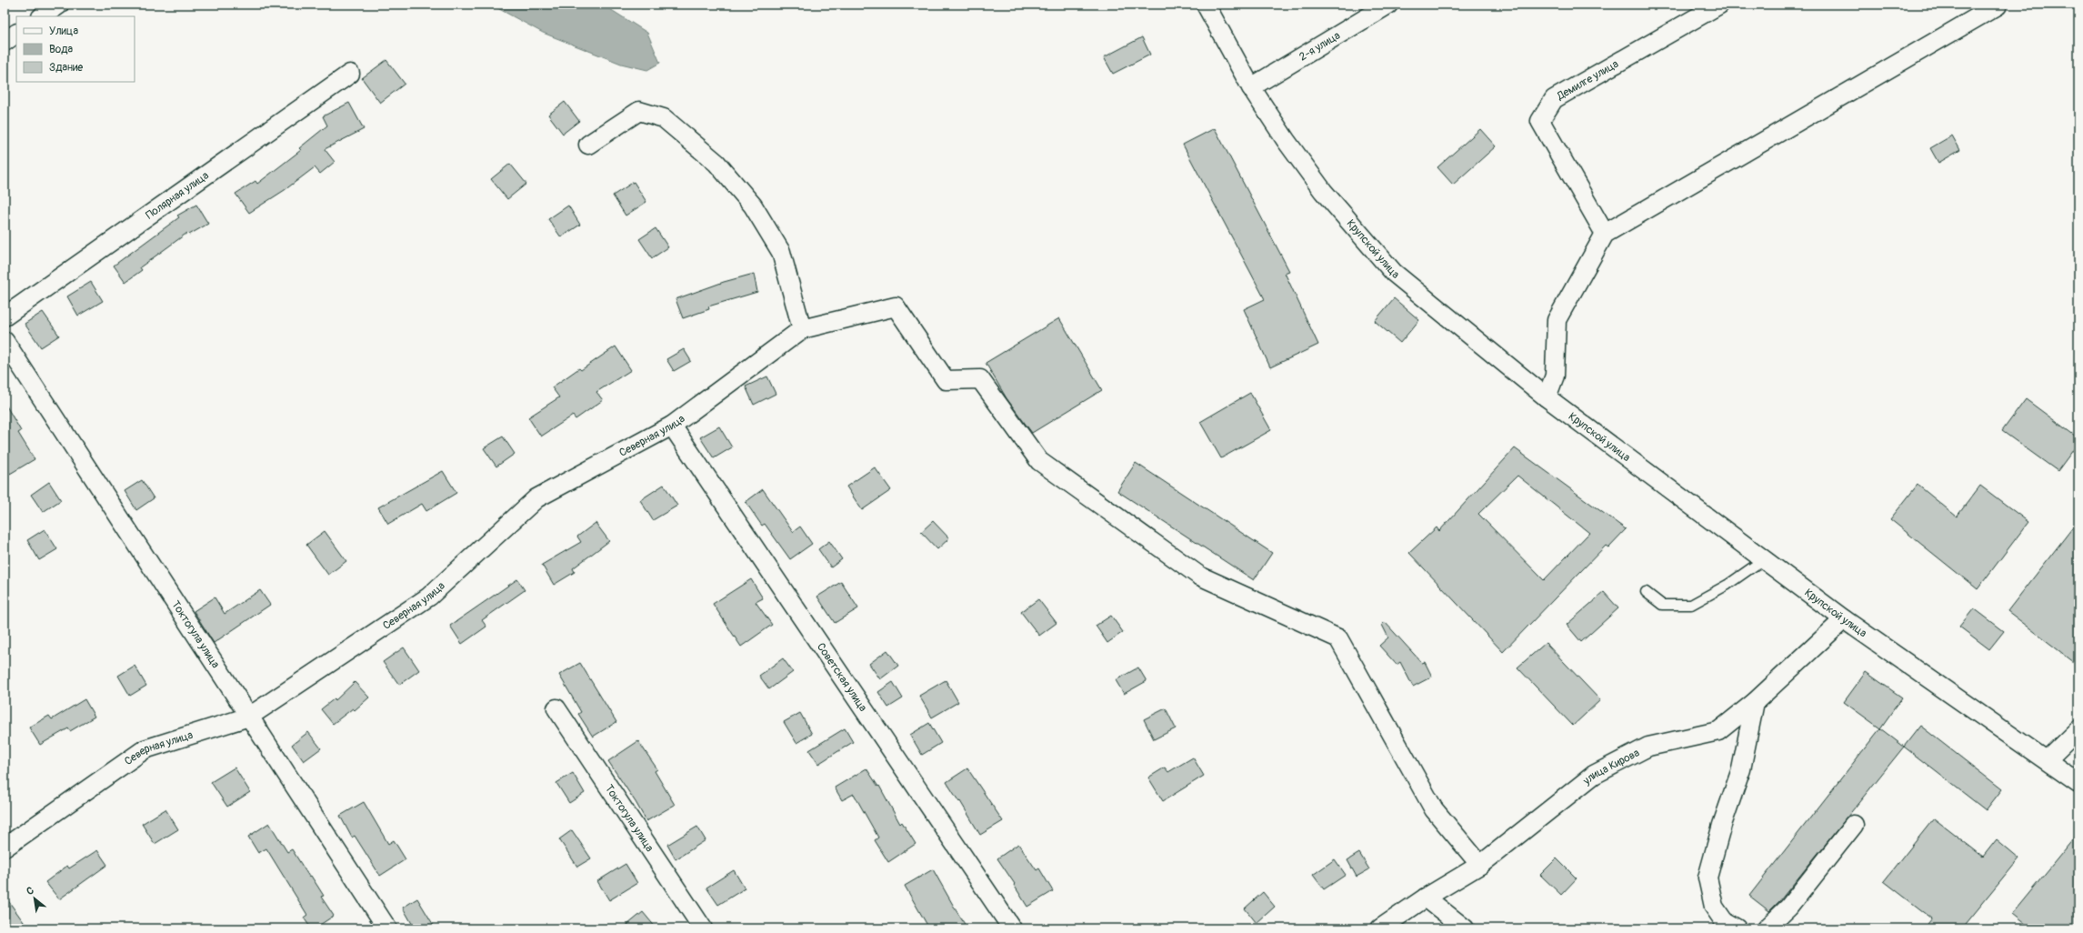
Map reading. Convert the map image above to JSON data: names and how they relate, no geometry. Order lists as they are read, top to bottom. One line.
{"streets":{"street":["2-я улица","Демилге улица","Полярная улица","Крупской улица","Северная улица","Токтогула улица","Советская улица","улица Кирова"]},"crossings":[["2-я улица","Крупской улица"],["Крупской улица","улица Кирова"],["Северная улица","Токтогула улица"],["Северная улица","Советская улица"]],"legend":["Улица","Вода","Здание"],"north":"top left"}
